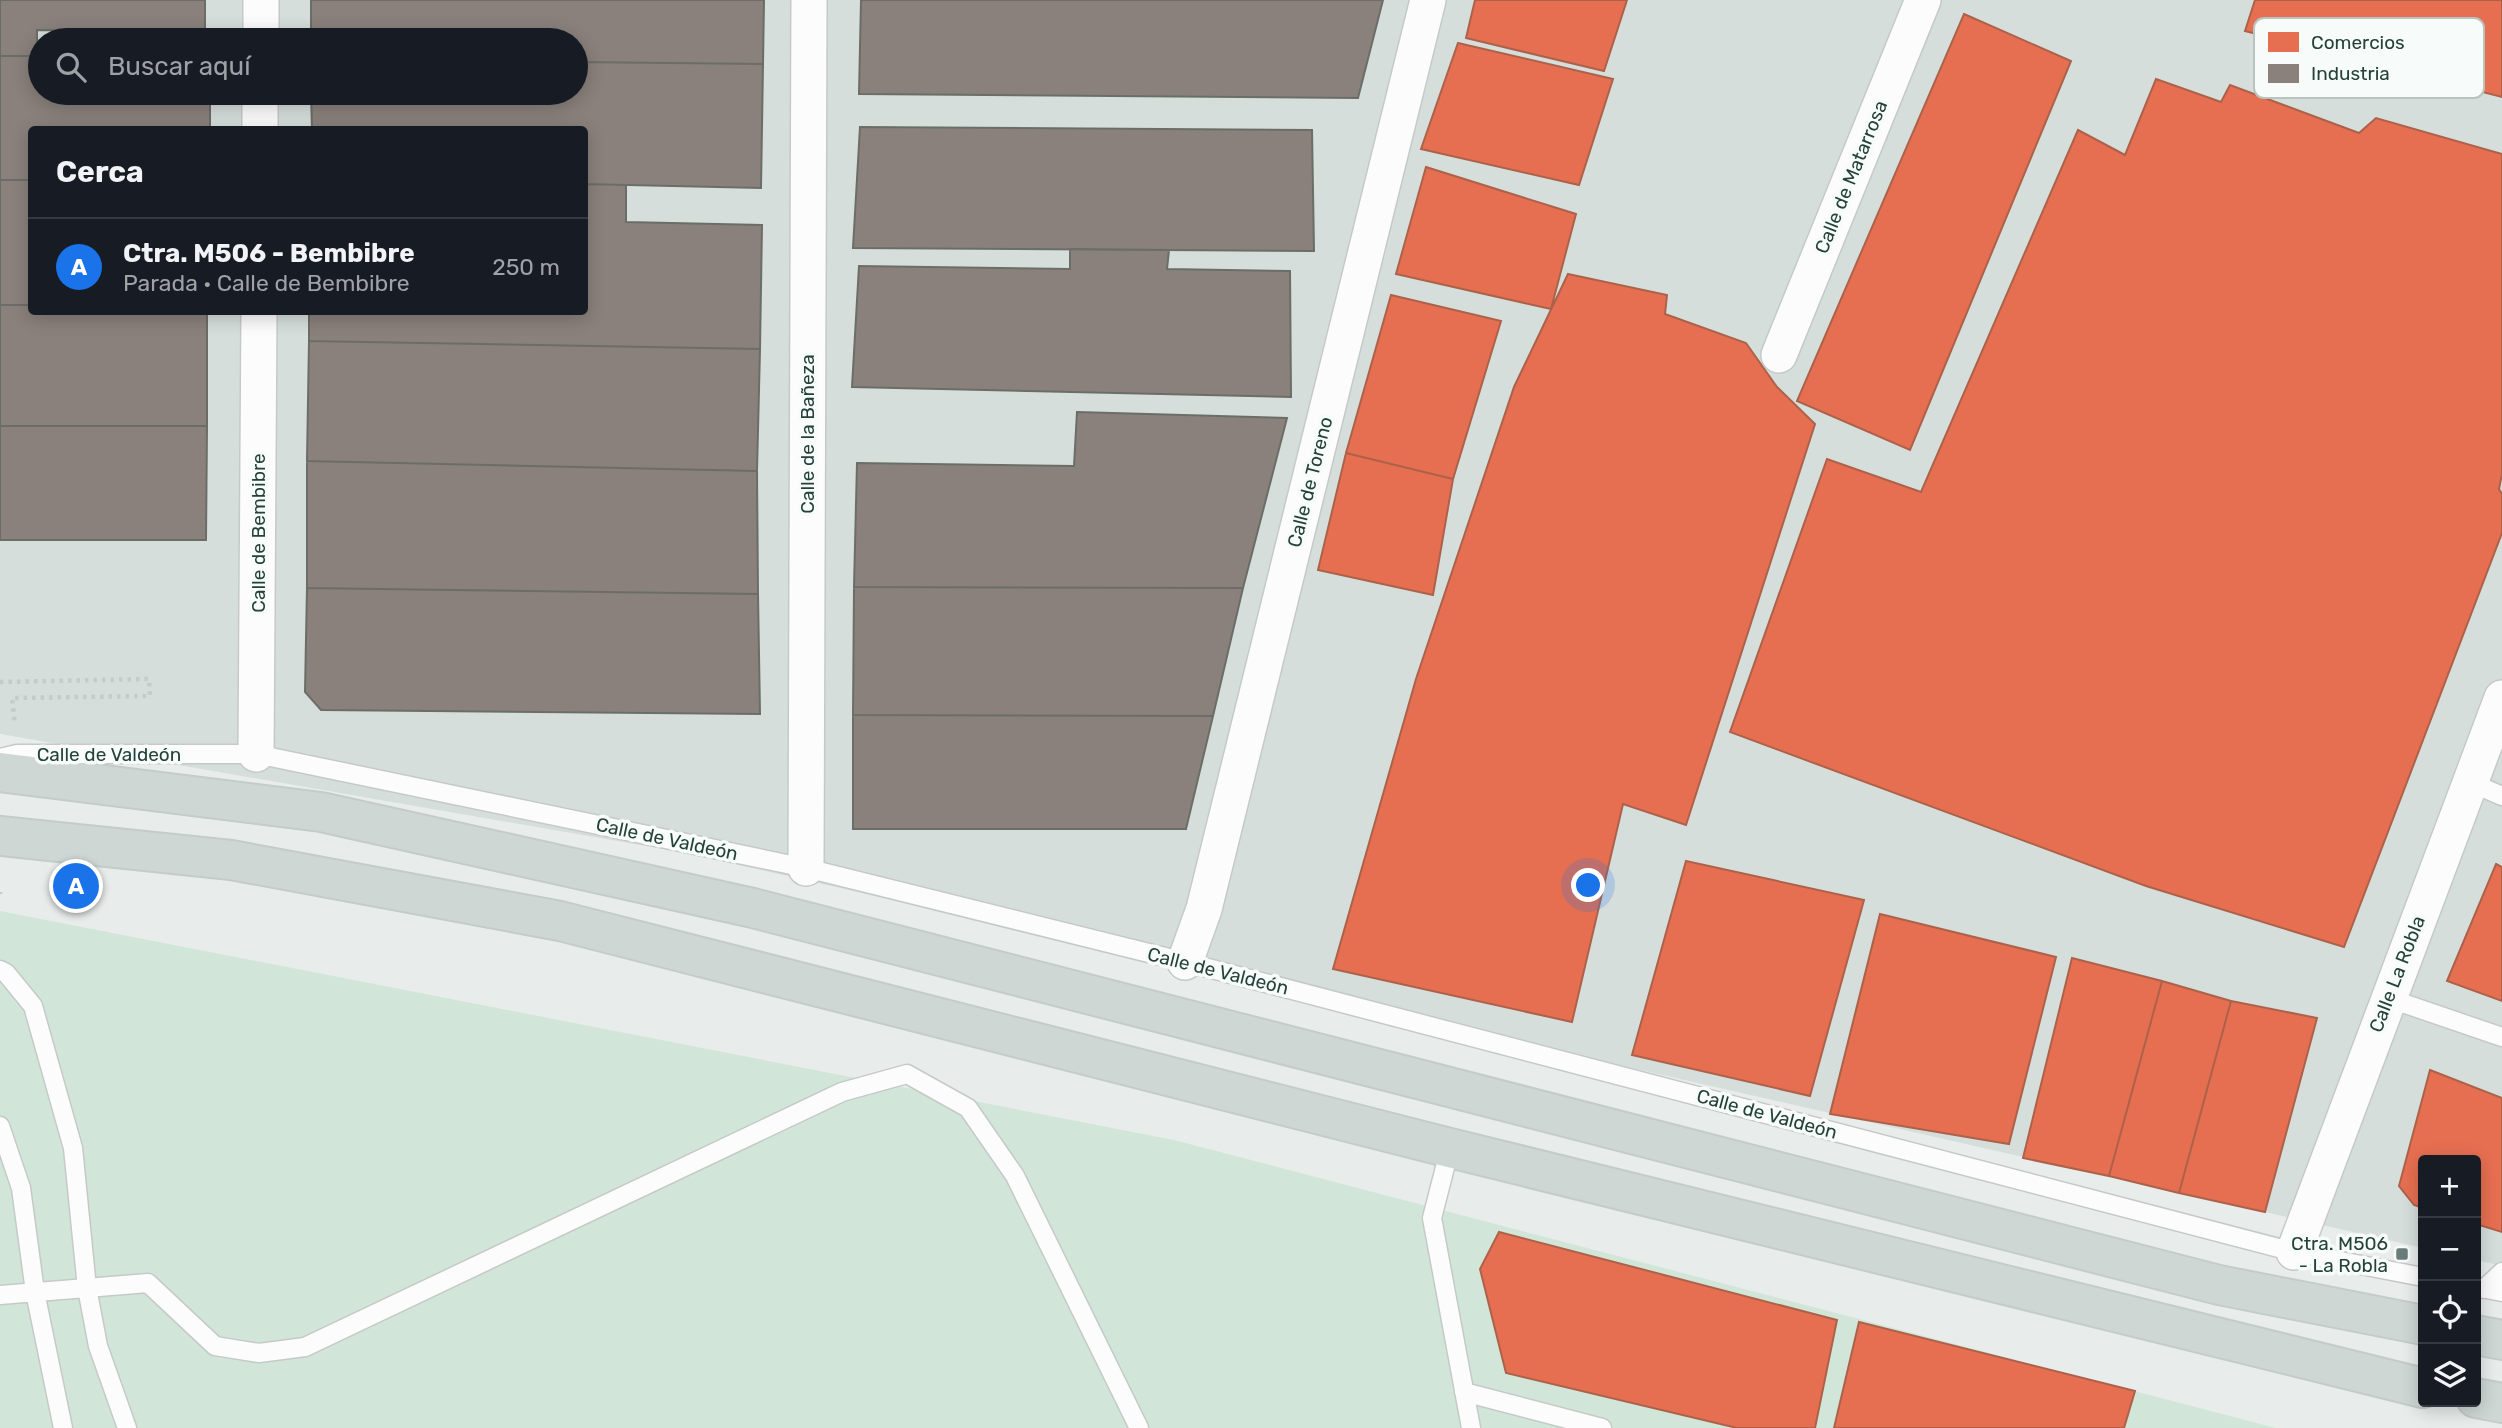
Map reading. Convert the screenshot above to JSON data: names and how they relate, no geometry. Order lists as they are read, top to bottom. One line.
{"streets":{"street":["Calle de Matarrosa","Calle de la Bañeza","Calle de Toreno","Calle de Bembibre","Calle La Robla"],"lane":["Calle de Valdeón"]},"crossings":[["Calle de la Bañeza","Calle de Valdeón"],["Calle de Toreno","Calle de Valdeón"],["Calle de Bembibre","Calle de Valdeón"],["Calle de Valdeón","Calle La Robla"]],"places":{"transit":["Ctra. M506 - La Robla"]},"legend":["Comercios","Industria"],"page":{"search":"Buscar aquí","heading":"Cerca","list":[{"mark":"A","name":"Ctra. M506 - Bembibre","note":"Parada · Calle de Bembibre","value":"250 m"}],"pins":"A","map_buttons":["+","−"]}}
